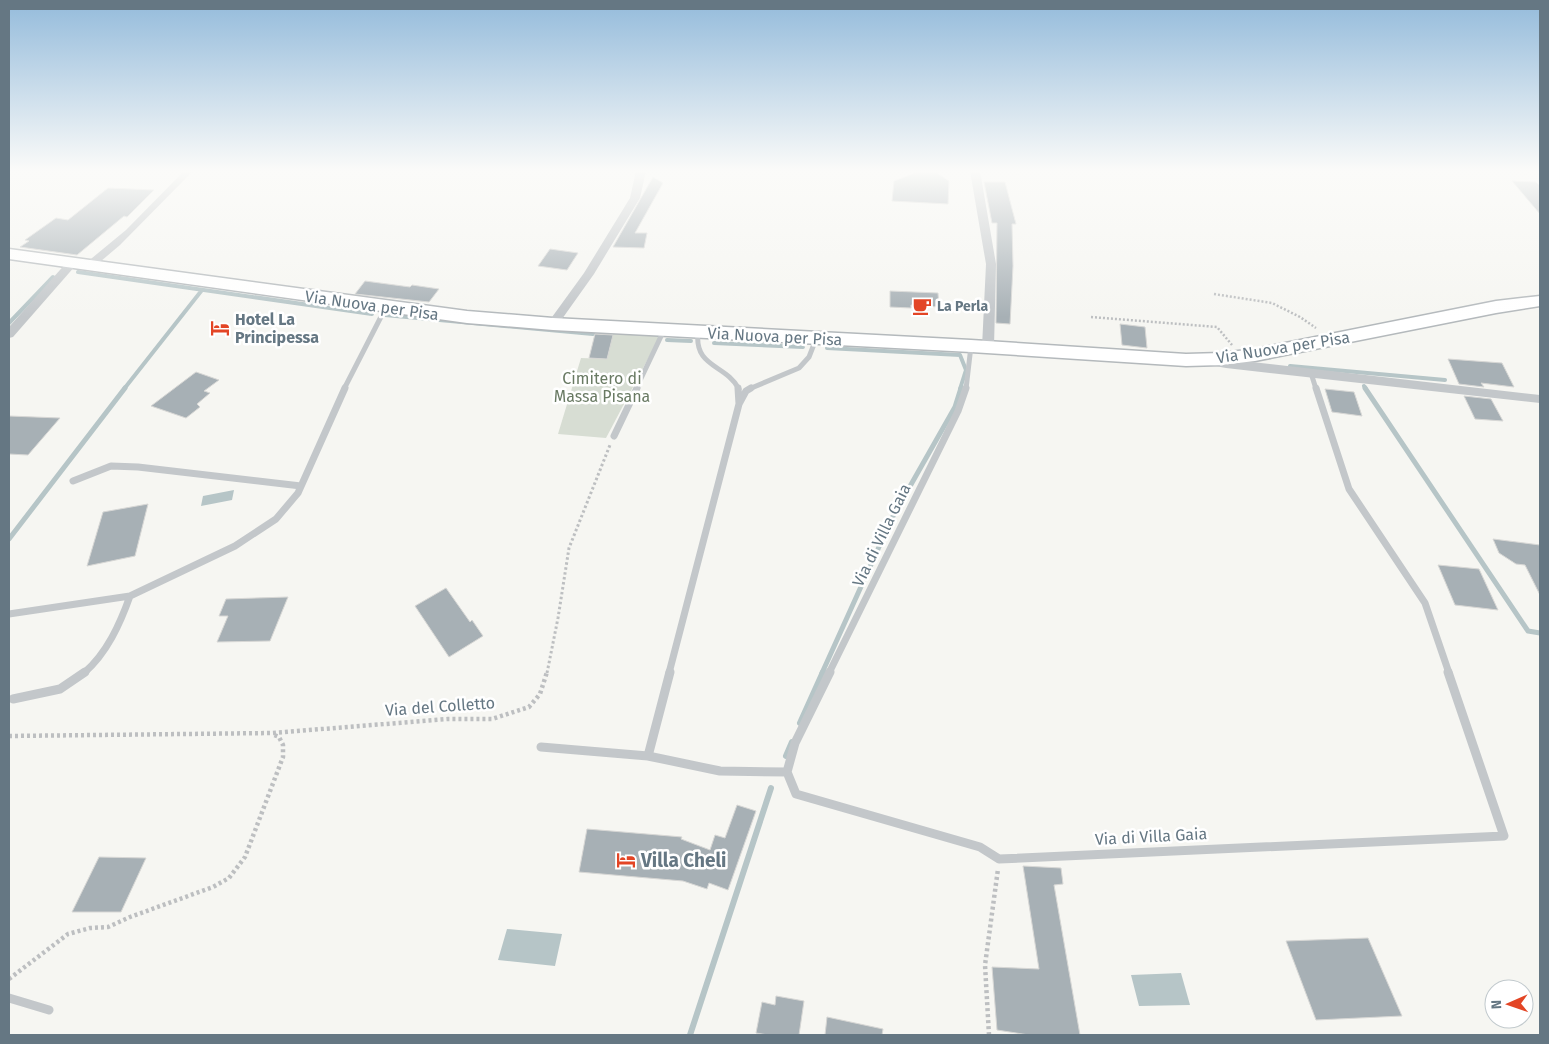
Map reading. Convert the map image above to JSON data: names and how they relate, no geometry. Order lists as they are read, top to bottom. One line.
{"streets":{"main road":["Via Nuova per Pisa"],"lane":["Via di Villa Gaia"],"path":["Via del Colletto"]},"crossings":[["Via Nuova per Pisa","Via di Villa Gaia"]],"parks":["Cimitero di Massa Pisana"],"places":{"cafe":["La Perla"],"hotel":["Hotel La Principessa","Villa Cheli"]},"north":"left"}
